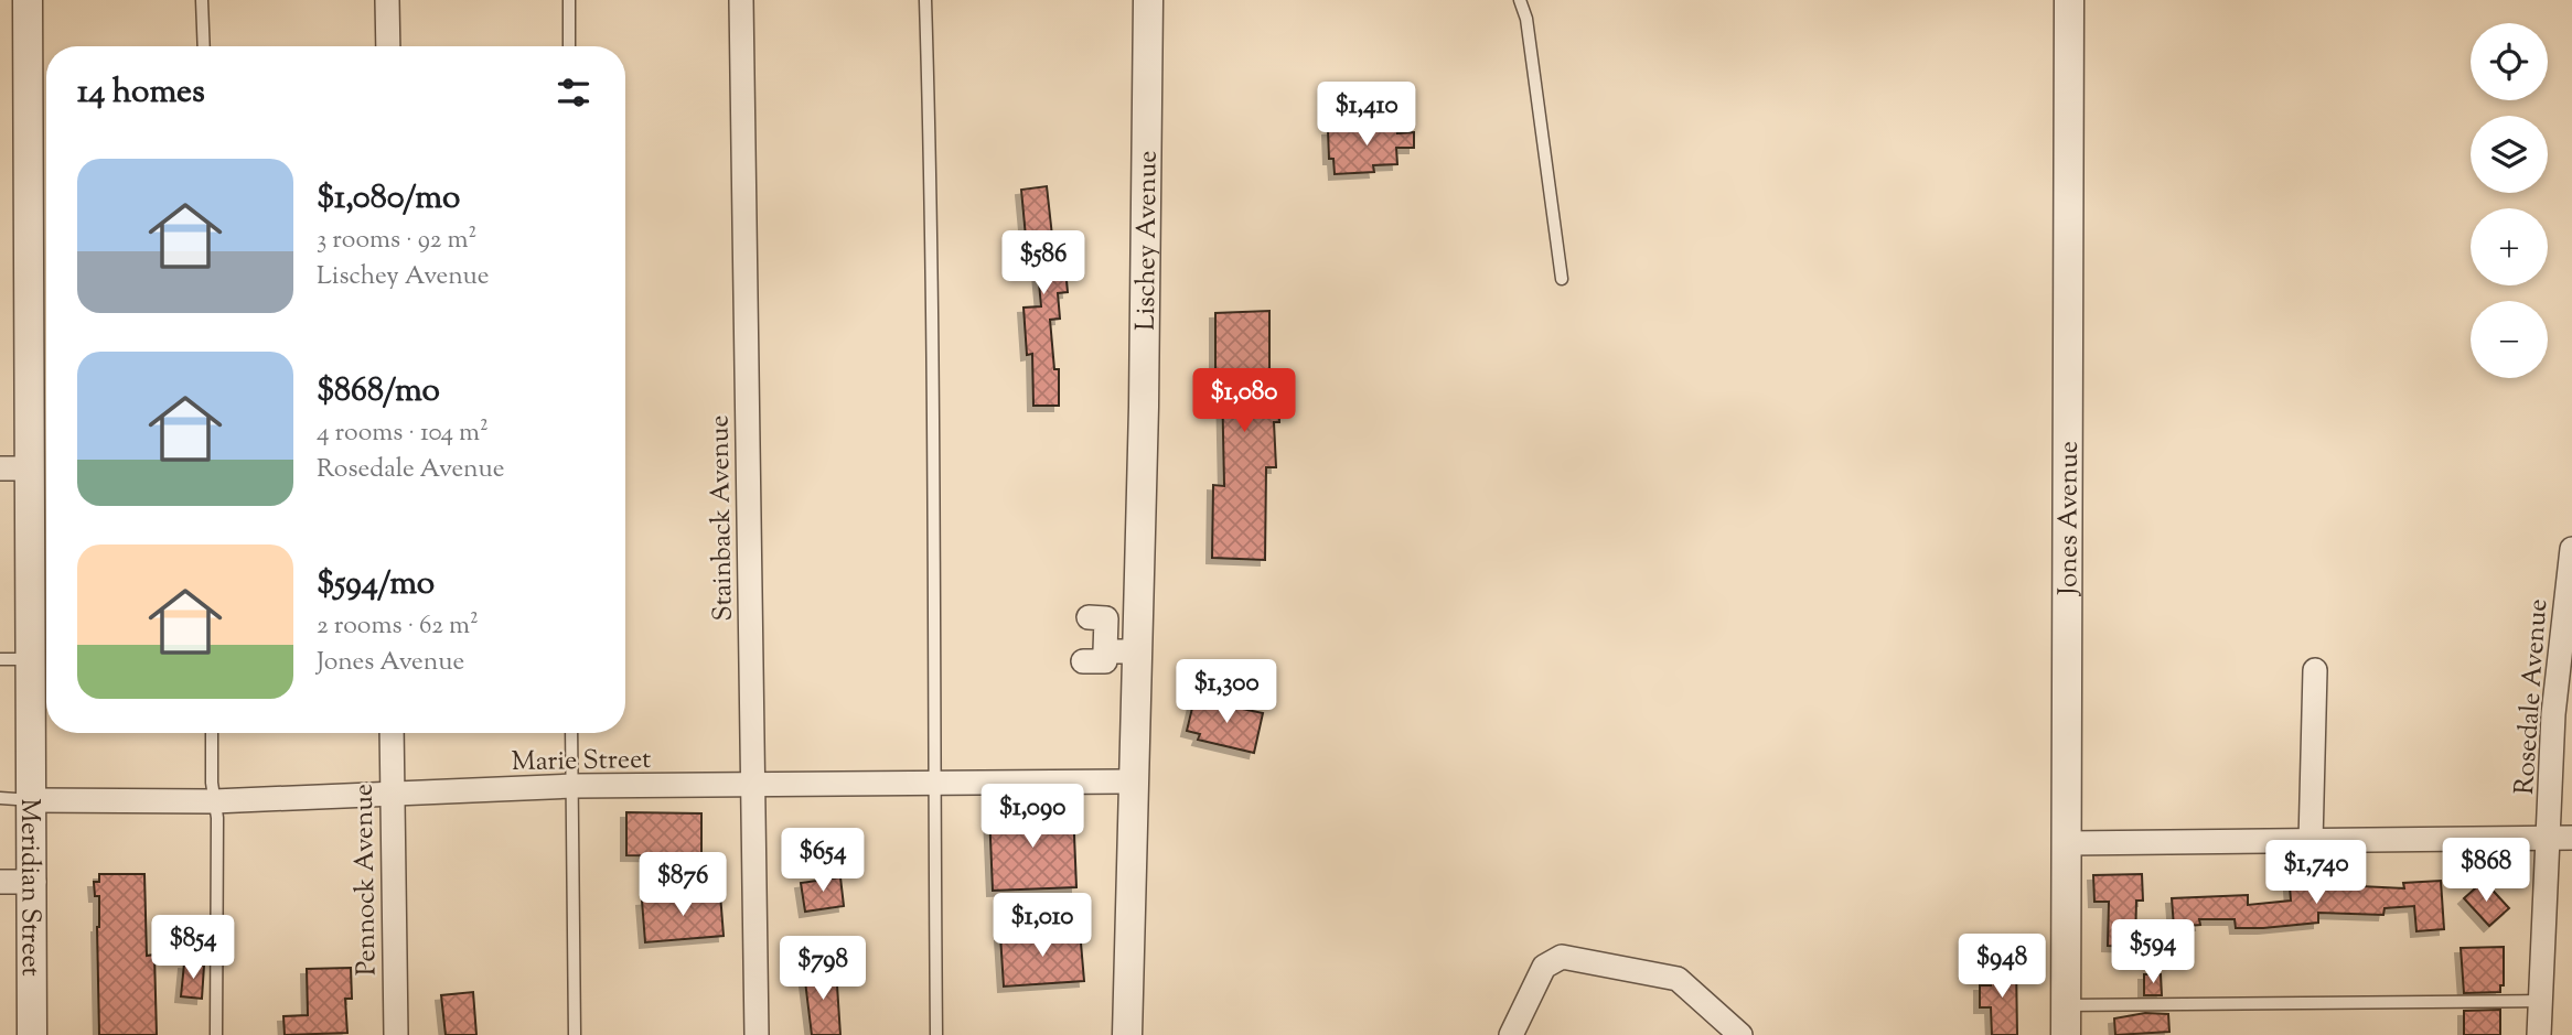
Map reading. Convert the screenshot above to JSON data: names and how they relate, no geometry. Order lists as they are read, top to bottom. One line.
{"streets":{"street":["Lischey Avenue","Stainback Avenue","Jones Avenue","Rosedale Avenue","Marie Street","Pennock Avenue","Meridian Street"]},"crossings":[["Lischey Avenue","Marie Street"],["Stainback Avenue","Marie Street"],["Marie Street","Pennock Avenue"],["Marie Street","Meridian Street"]],"page":{"map_buttons":["+","−"],"heading":"14 homes","price":["$1,410","$586","$1,080","$1,300","$1,090","$654","$868","$1,740","$876","$1,010","$854","$594","$948","$798"],"list":[{"name":"$1,080/mo","note":"3 rooms · 92 m² · Lischey Avenue"},{"name":"$868/mo","note":"4 rooms · 104 m² · Rosedale Avenue"},{"name":"$594/mo","note":"2 rooms · 62 m² · Jones Avenue"}]}}
